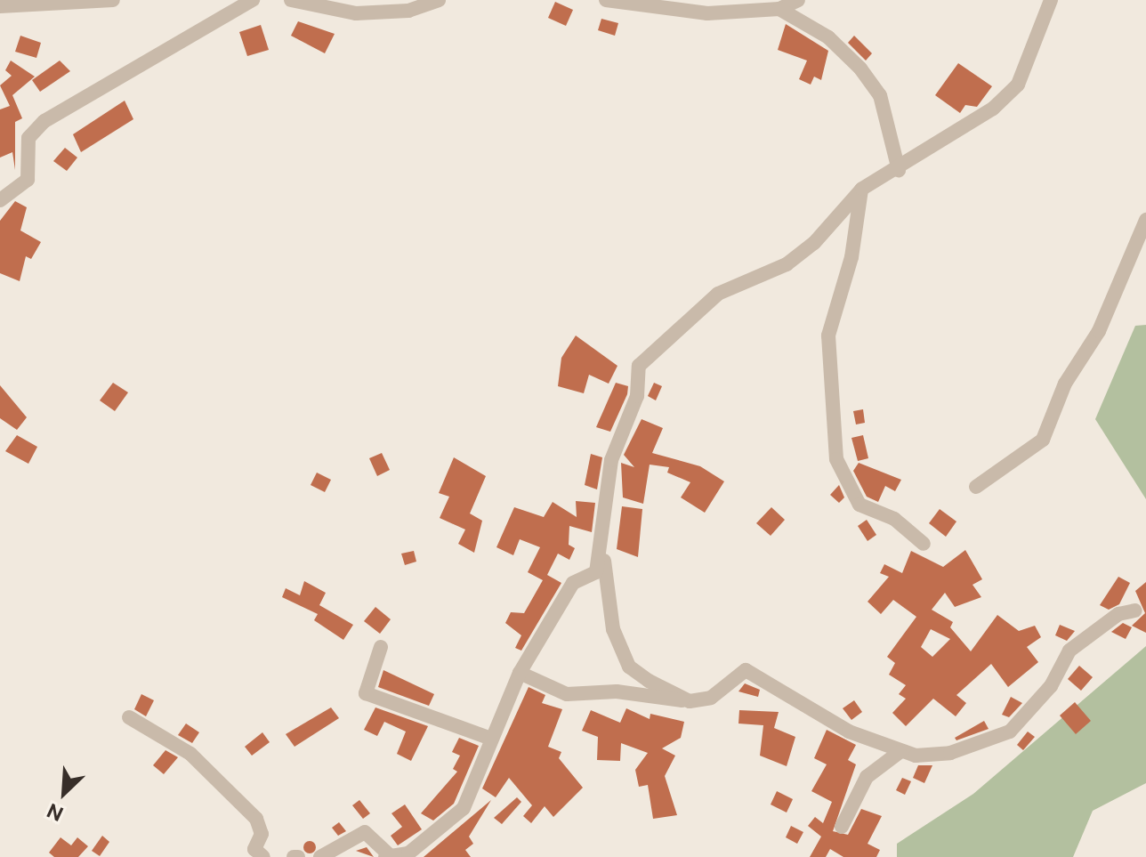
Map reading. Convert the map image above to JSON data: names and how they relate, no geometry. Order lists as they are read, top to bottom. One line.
{"north":"bottom left"}
